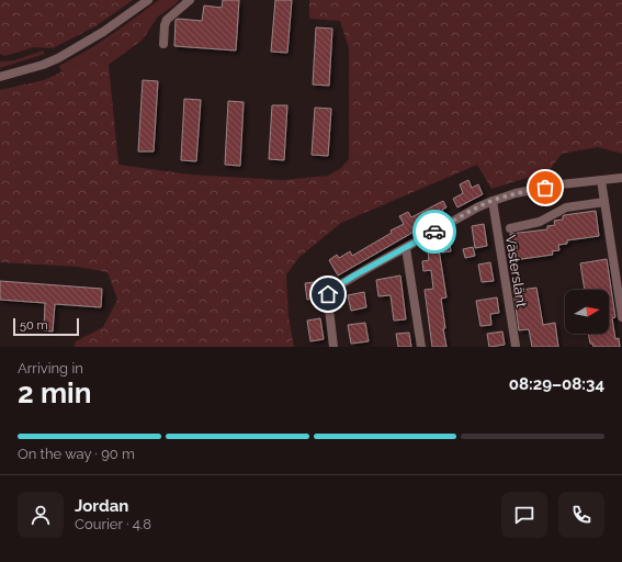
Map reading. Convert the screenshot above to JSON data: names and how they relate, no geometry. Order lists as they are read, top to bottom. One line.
{"streets":{"street":["Västerslänt"]},"scale_bar":"50 m","north":"right","page":{"scale":"50 m","heading":["2 min","Arriving in","08:29–08:34"],"panel":["Jordan","Courier · 4.8"],"bar":"On the way · 90 m"}}
